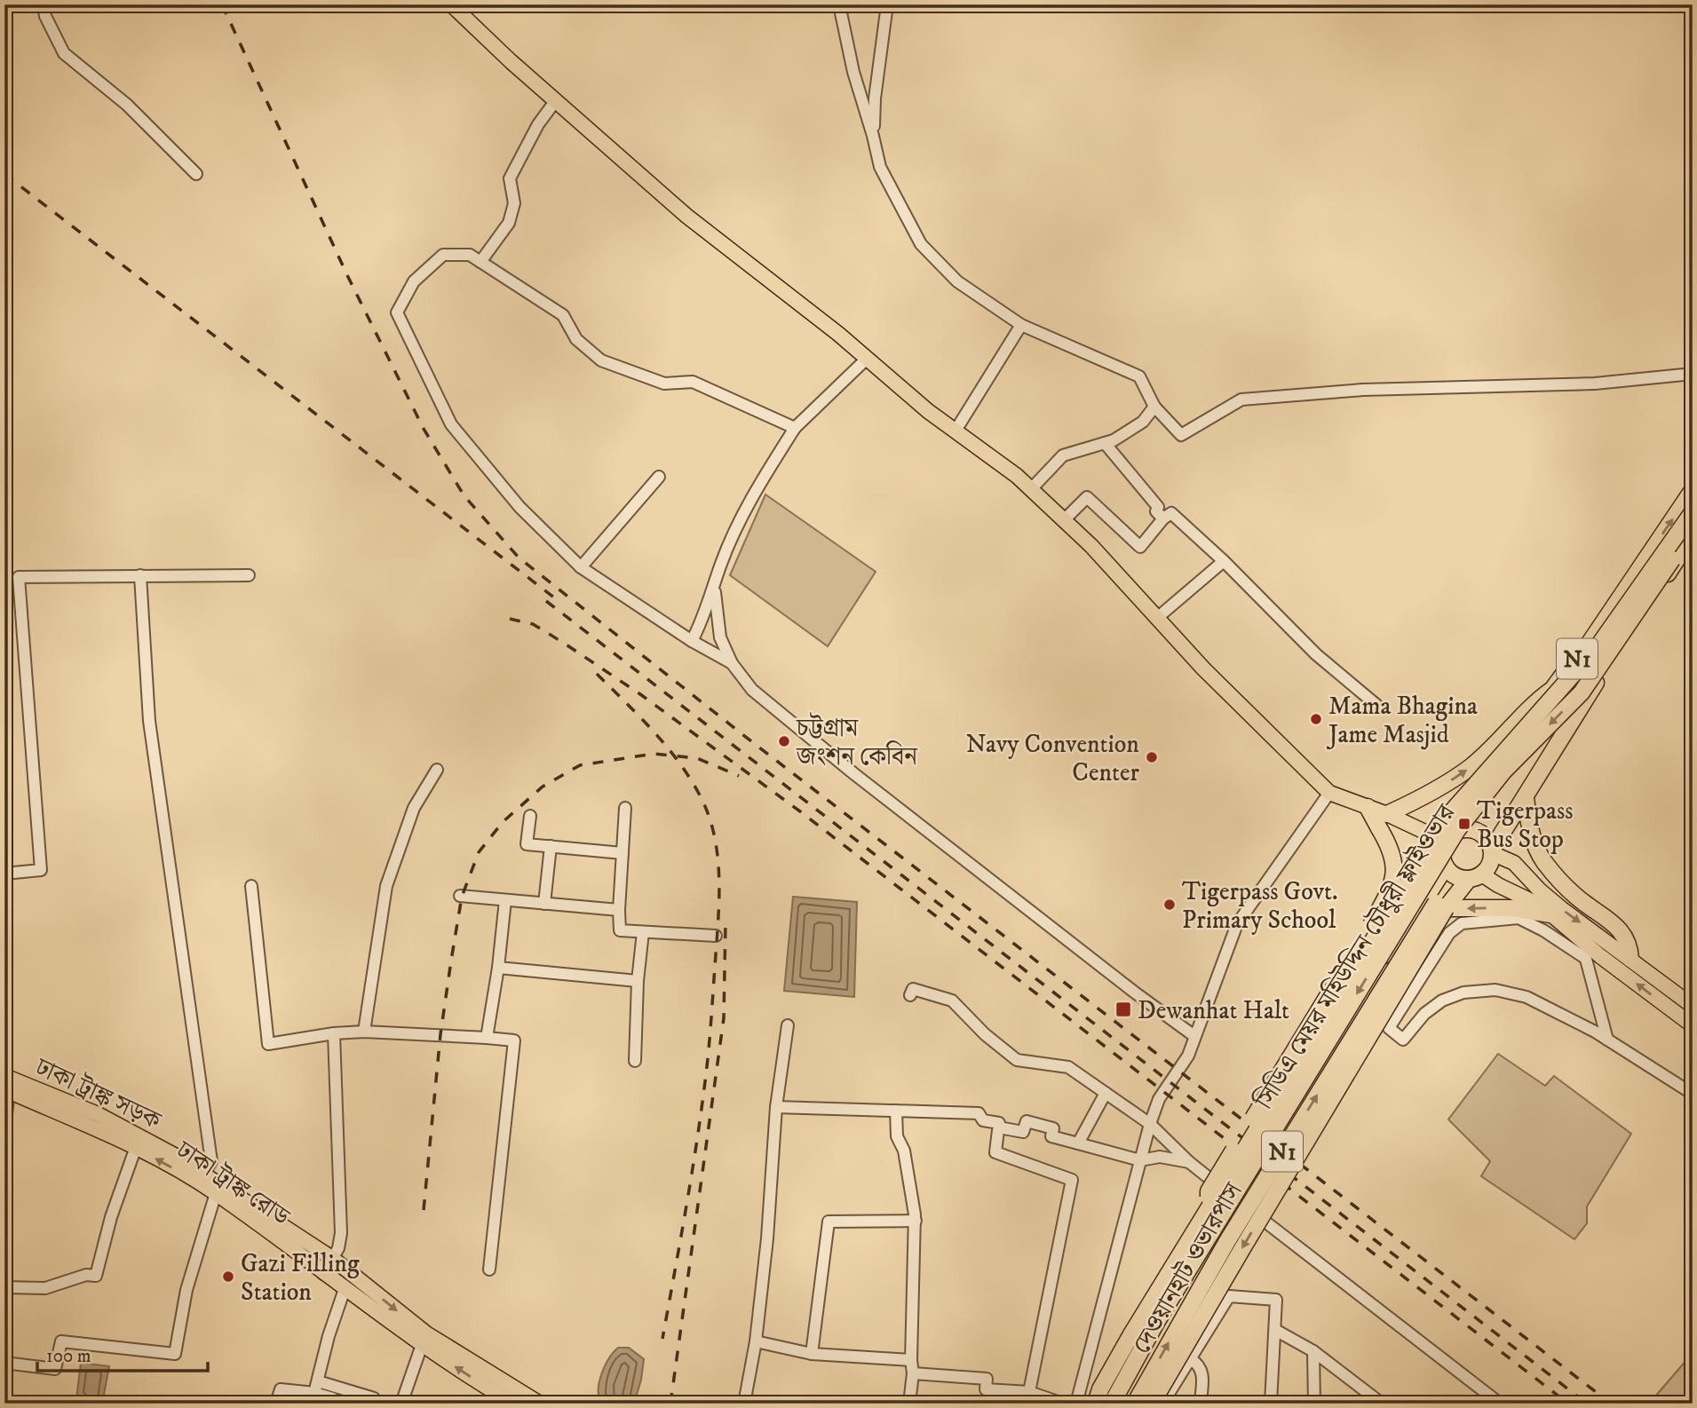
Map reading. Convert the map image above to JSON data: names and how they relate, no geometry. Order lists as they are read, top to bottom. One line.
{"streets":{"highway":["N1","সিডিএ মেয়র মহিউদ্দিন চৌধুরী ফ্লাইওভার","দেওয়ানহাট ওভারপাস"],"main road":["ঢাকা ট্রাঙ্ক সড়ক","ঢাকা ট্রাঙ্ক রোড"]},"crossings":[["N1","দেওয়ানহাট ওভারপাস"],["ঢাকা ট্রাঙ্ক সড়ক","ঢাকা ট্রাঙ্ক রোড"]],"places":{"other":["Mama Bhagina Jame Masjid","চট্টগ্রাম জংশন কেবিন","Navy Convention Center","Tigerpass Govt. Primary School","Gazi Filling Station"],"transit":["Tigerpass Bus Stop","Dewanhat Halt"]},"scale_bar":"100 m"}
